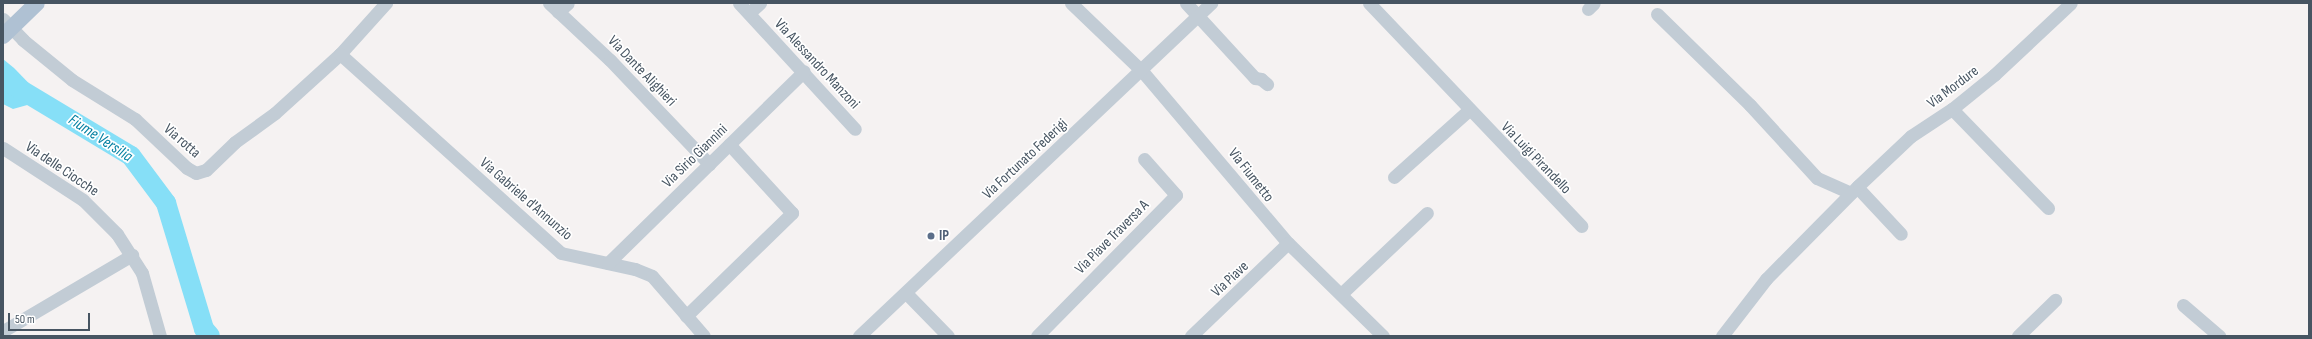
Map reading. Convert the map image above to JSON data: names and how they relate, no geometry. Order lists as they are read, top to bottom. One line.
{"streets":{"street":["Via Alessandro Manzoni","Via Dante Alighieri","Via Mordure","Via rotta","Via Sirio Giannini","Via Luigi Pirandello","Via Fortunato Federigi","Via delle Ciocche","Via Fiumetto","Via Gabriele d'Annunzio","Via Piave Traversa A","Via Piave"]},"crossings":[["Via Alessandro Manzoni","Via Sirio Giannini"],["Via Dante Alighieri","Via Sirio Giannini"],["Via rotta","Via Gabriele d'Annunzio"],["Via Sirio Giannini","Via Gabriele d'Annunzio"],["Via Fortunato Federigi","Via Fiumetto"],["Via Fiumetto","Via Piave"]],"water":["Fiume Versilia"],"places":["IP"],"scale_bar":"50 m"}
